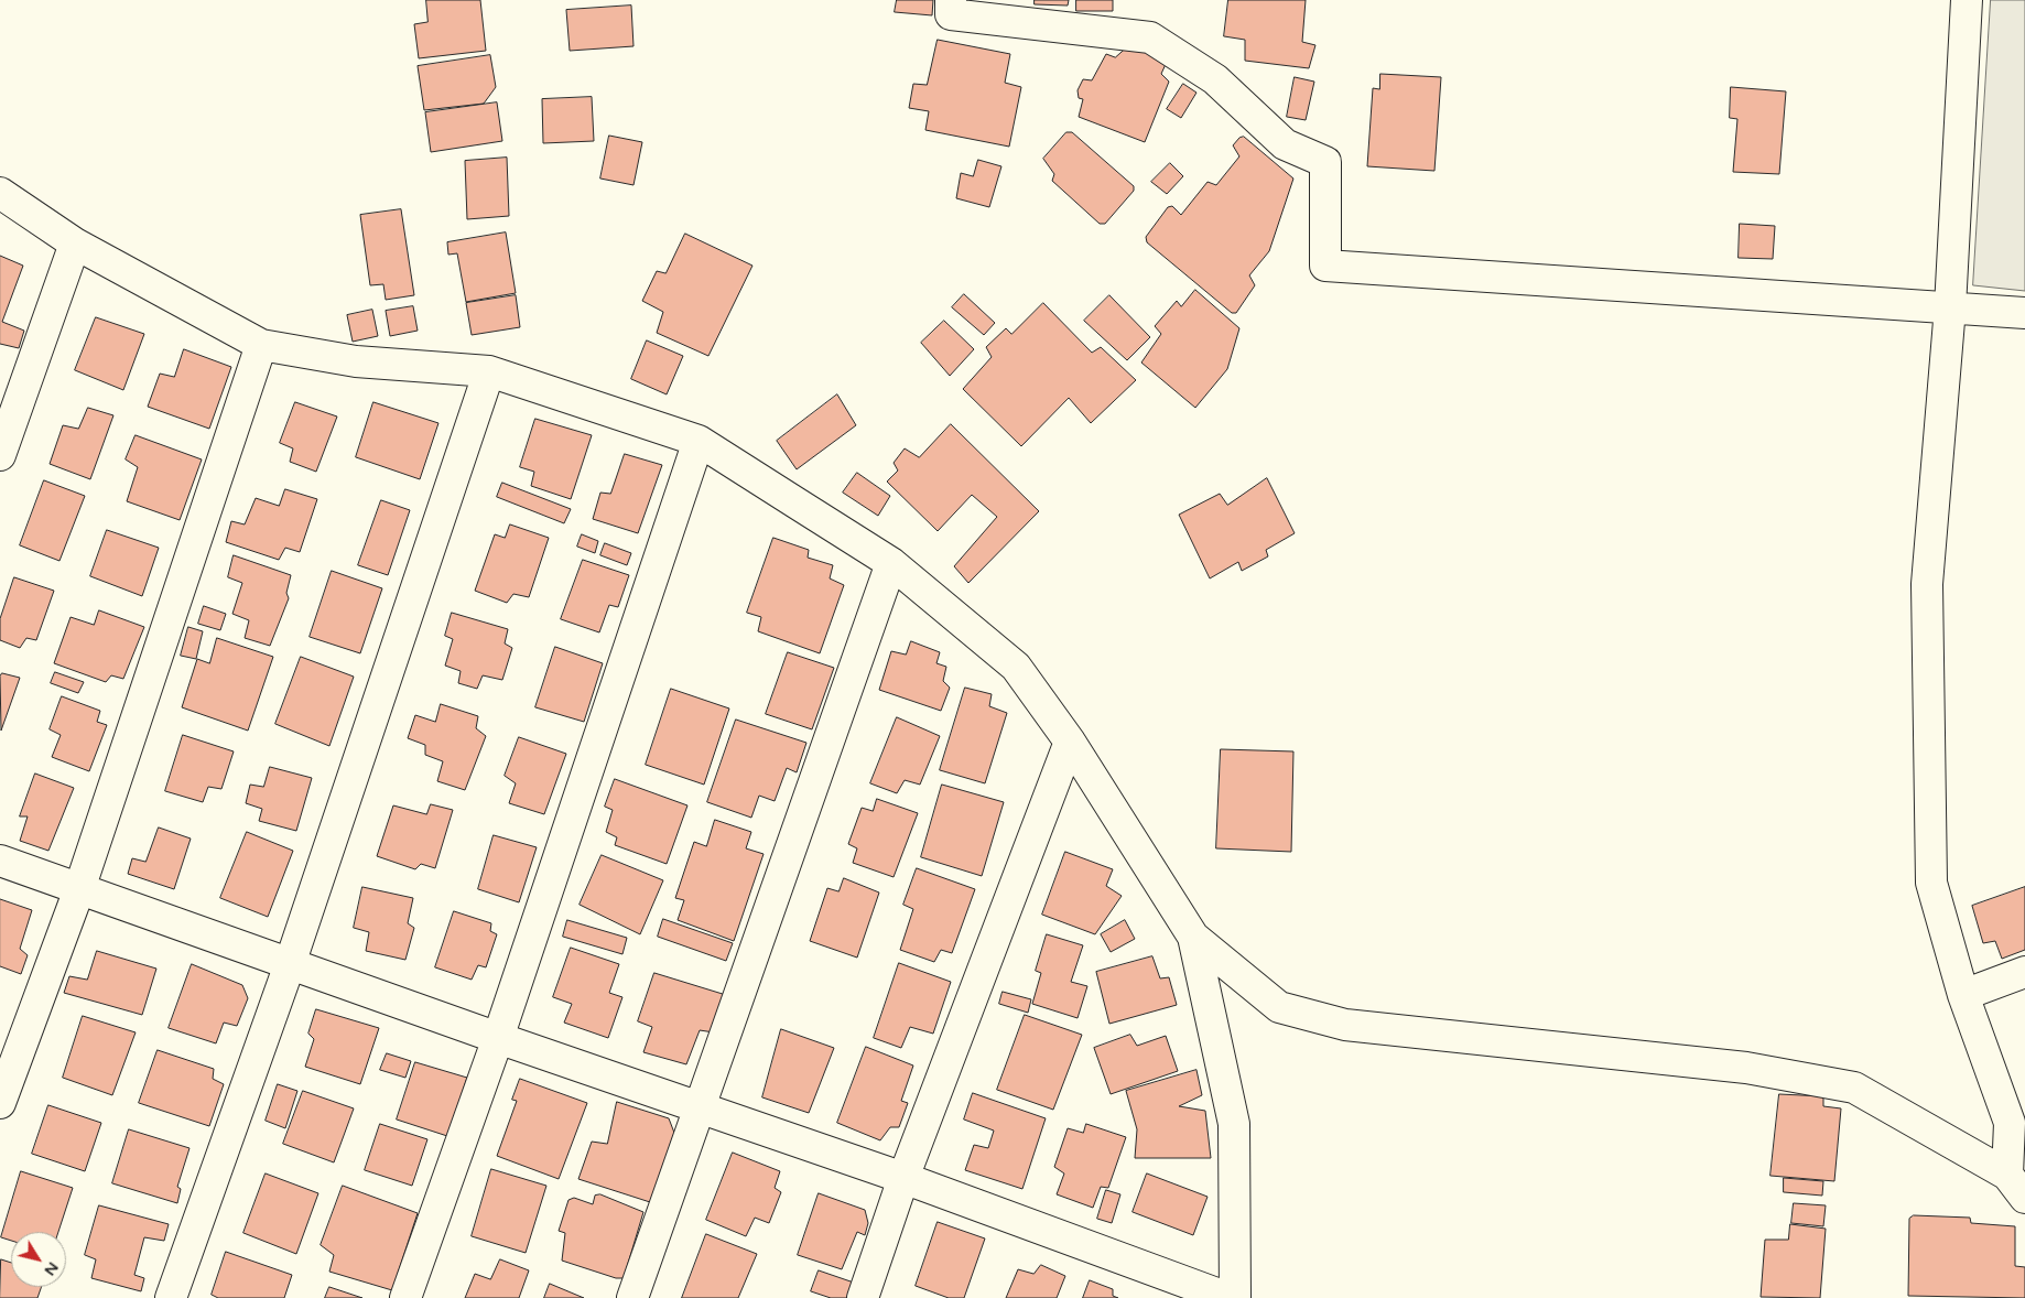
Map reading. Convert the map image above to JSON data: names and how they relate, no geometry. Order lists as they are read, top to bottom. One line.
{"north":"bottom right"}
